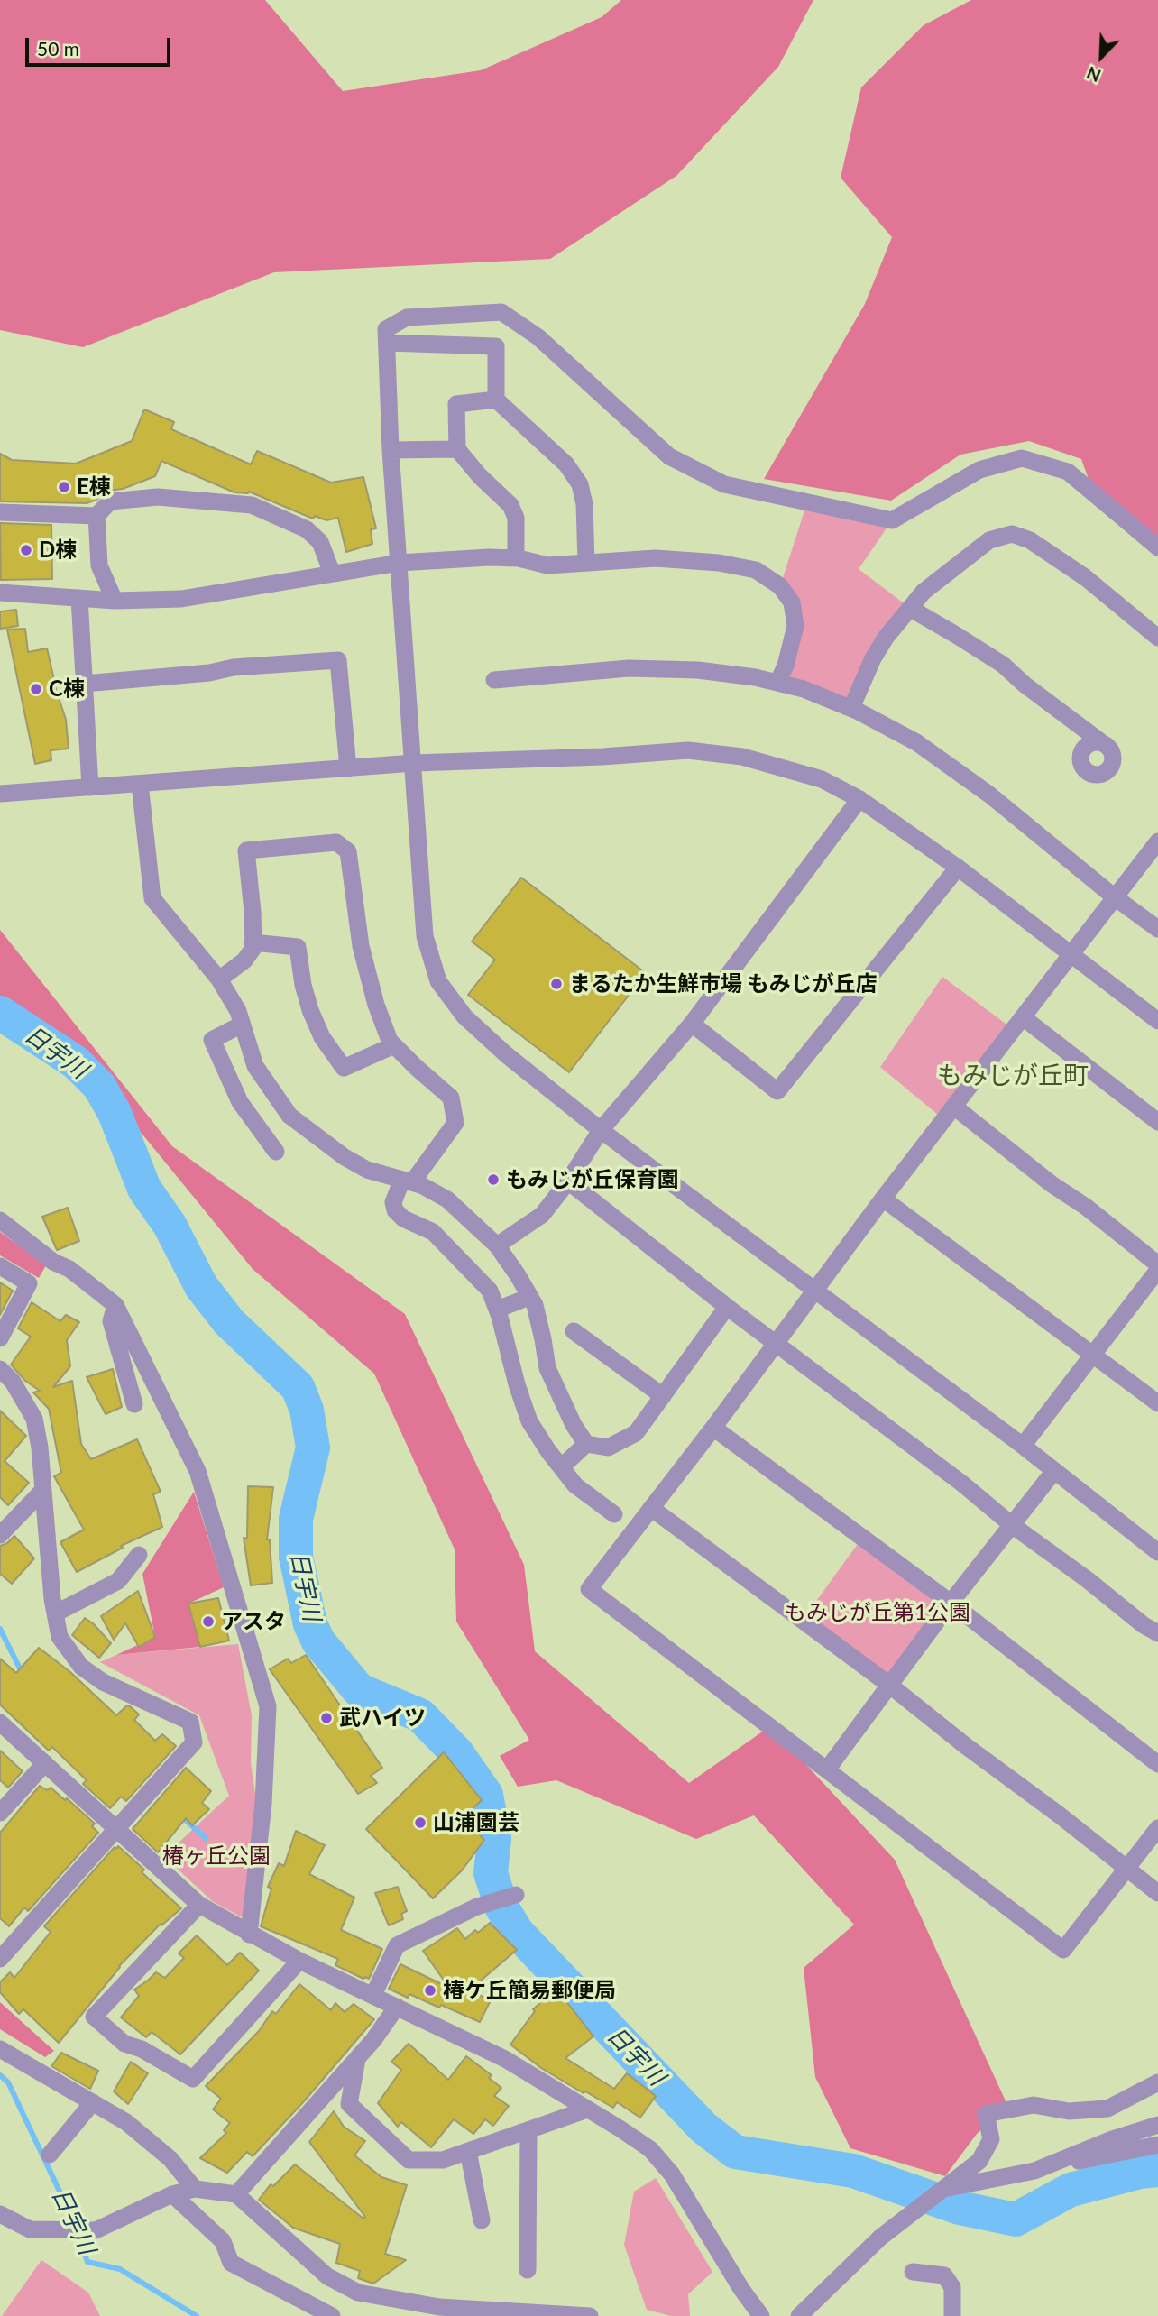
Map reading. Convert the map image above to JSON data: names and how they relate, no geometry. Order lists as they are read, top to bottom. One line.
{"districts":["もみじが丘町"],"water":["日宇川"],"parks":["もみじが丘第1公園","椿ヶ丘公園"],"places":["E棟","D棟","C棟","まるたか生鮮市場 もみじが丘店","もみじが丘保育園","アスタ","武ハイツ","山浦園芸","椿ケ丘簡易郵便局"],"scale_bar":"50 m","north":"bottom left"}
